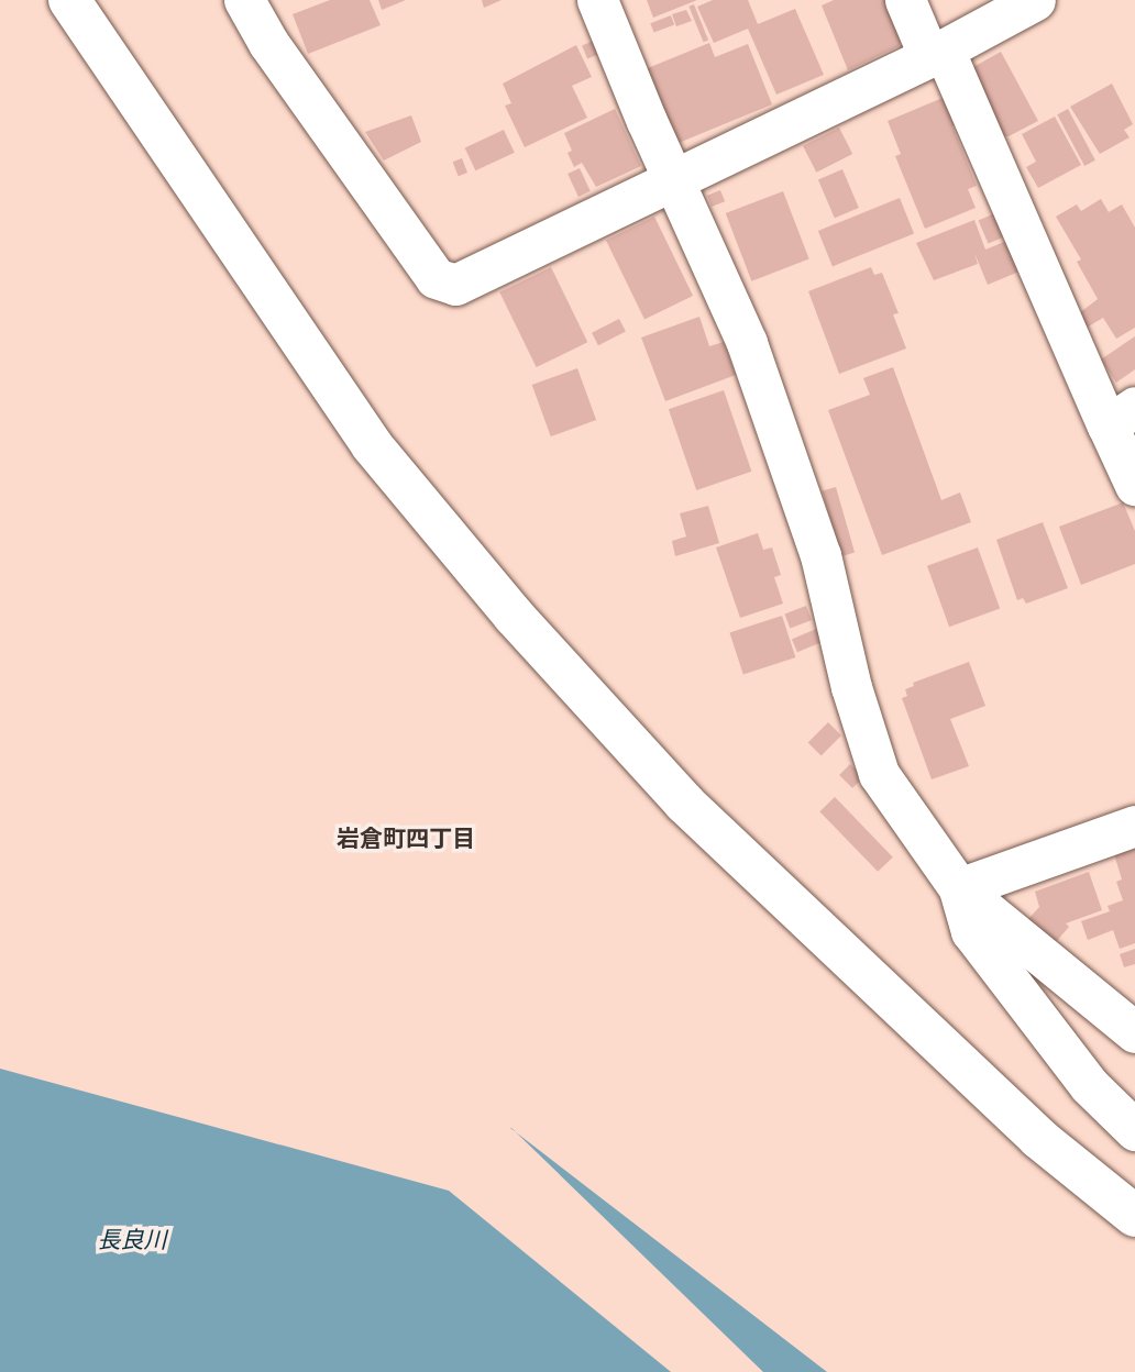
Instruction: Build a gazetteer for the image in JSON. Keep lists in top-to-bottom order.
{
  "districts": ["岩倉町四丁目"],
  "water": ["長良川"]
}
